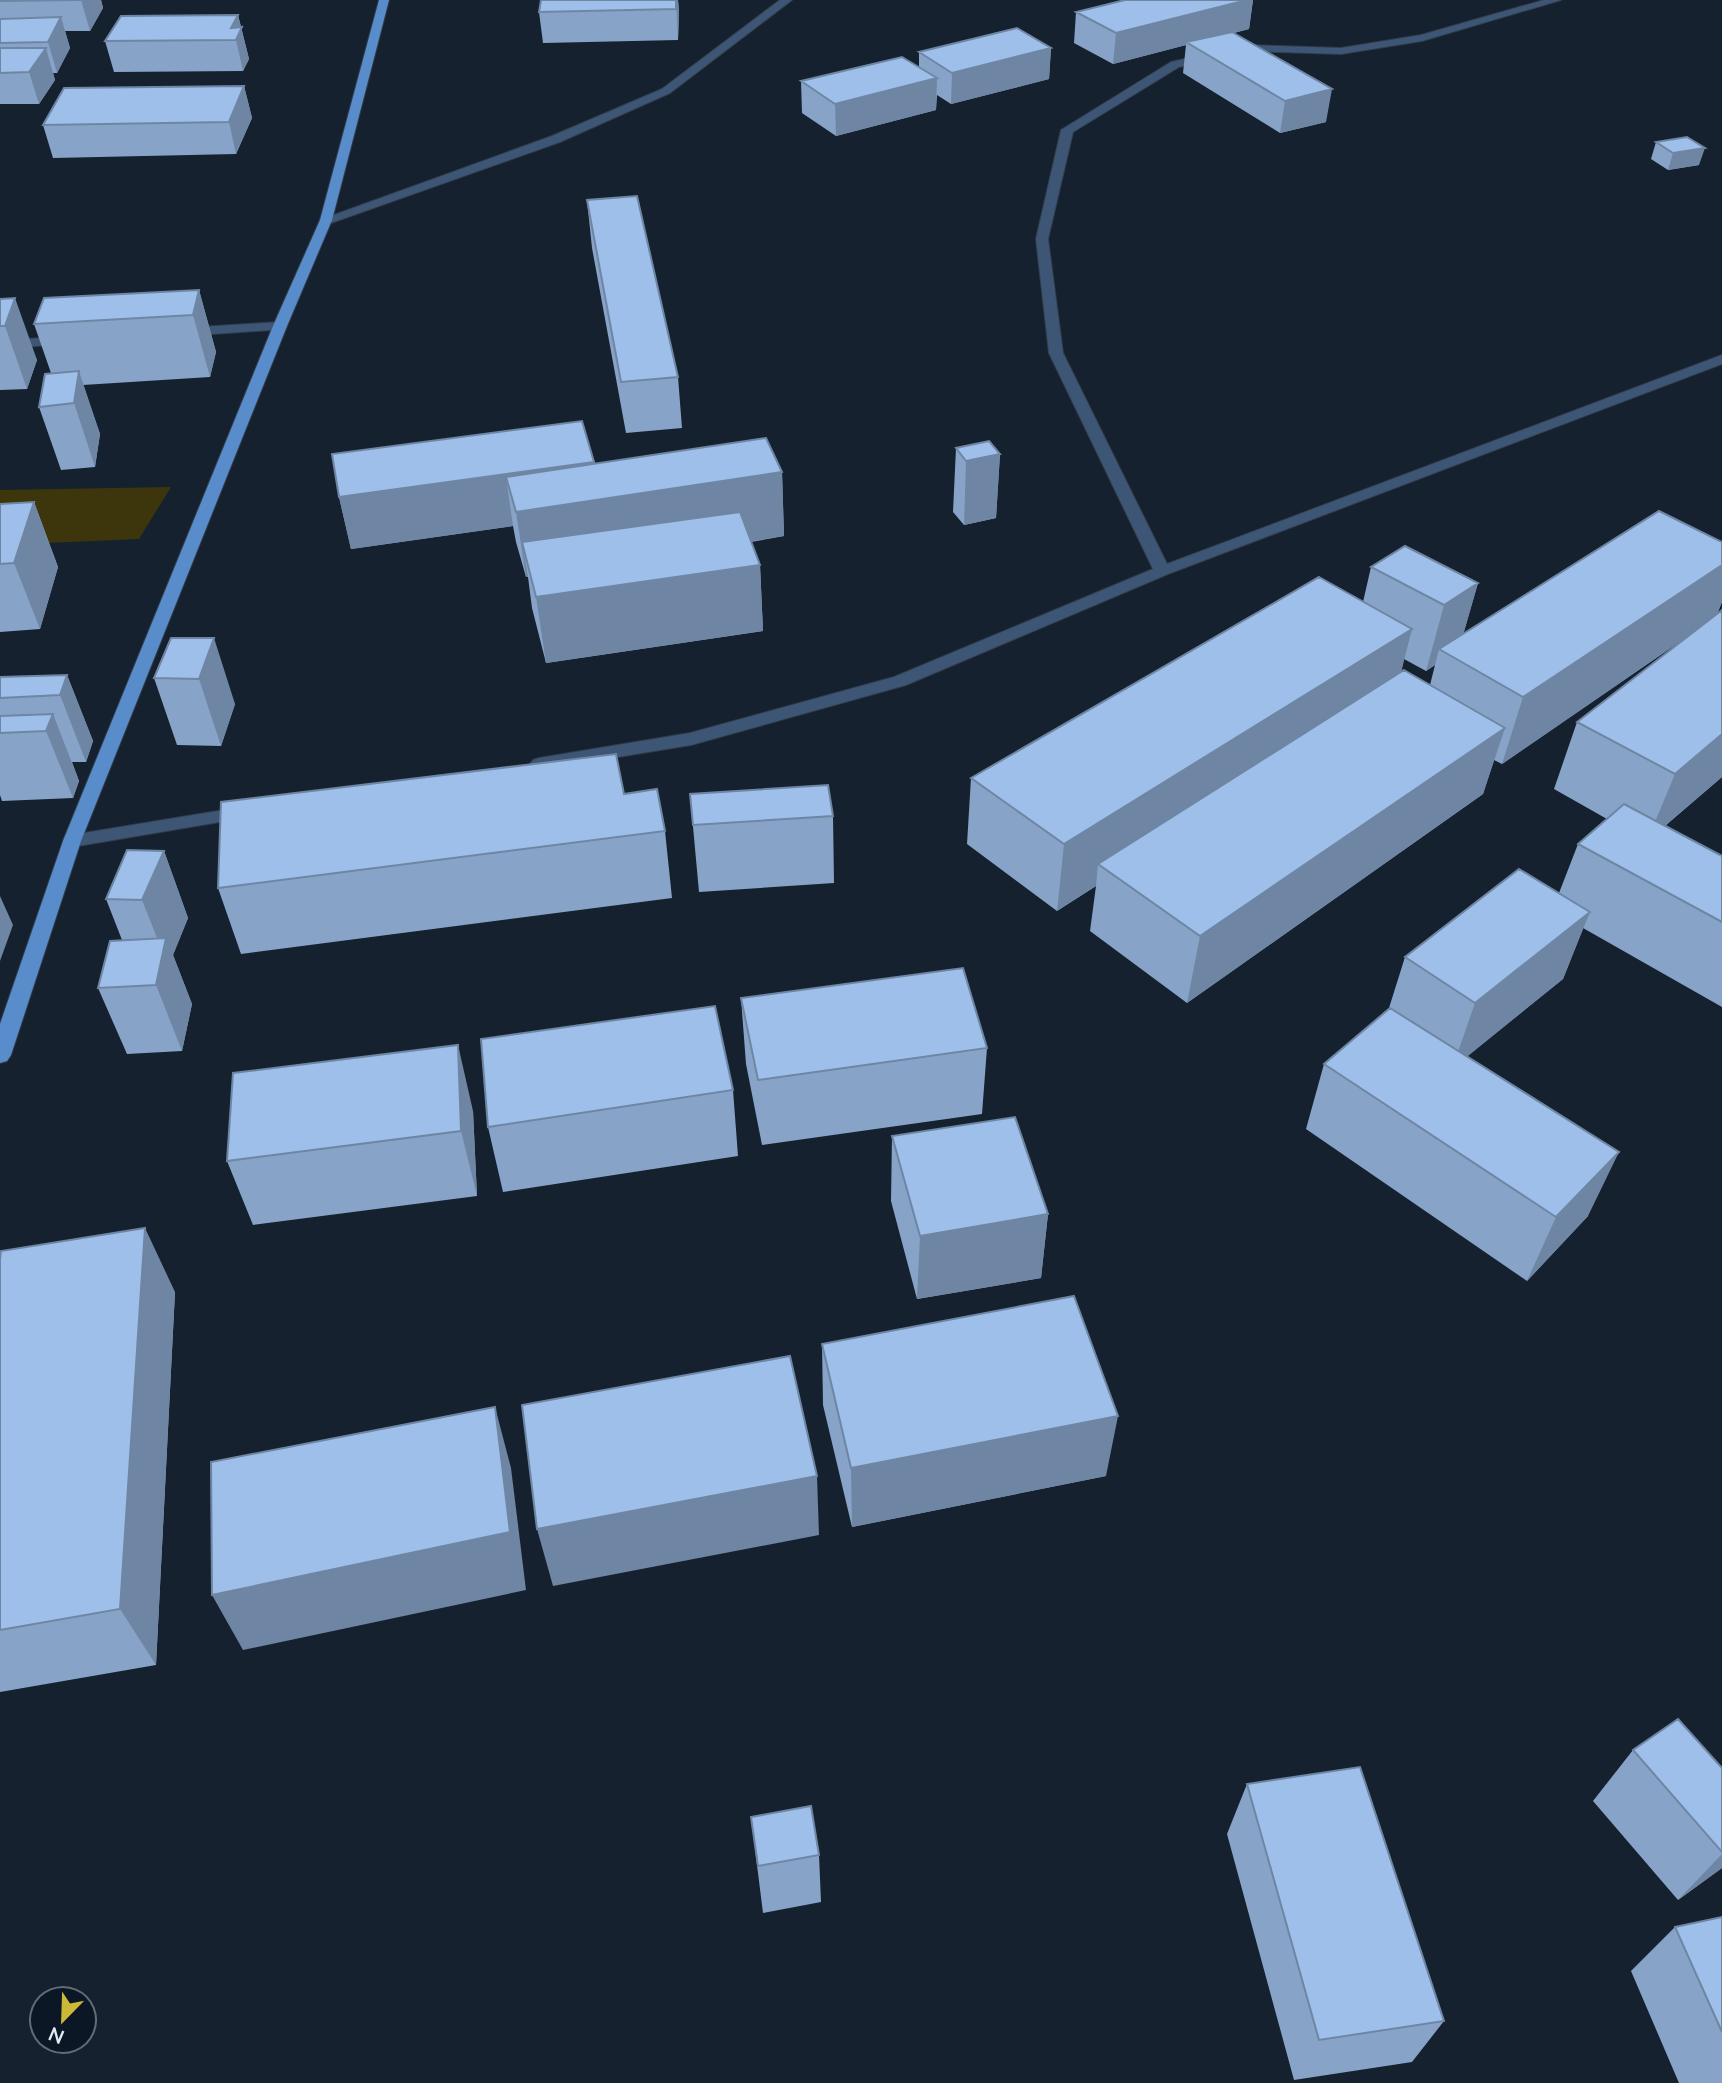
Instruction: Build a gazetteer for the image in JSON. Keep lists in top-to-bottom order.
{
  "north": "bottom left"
}
